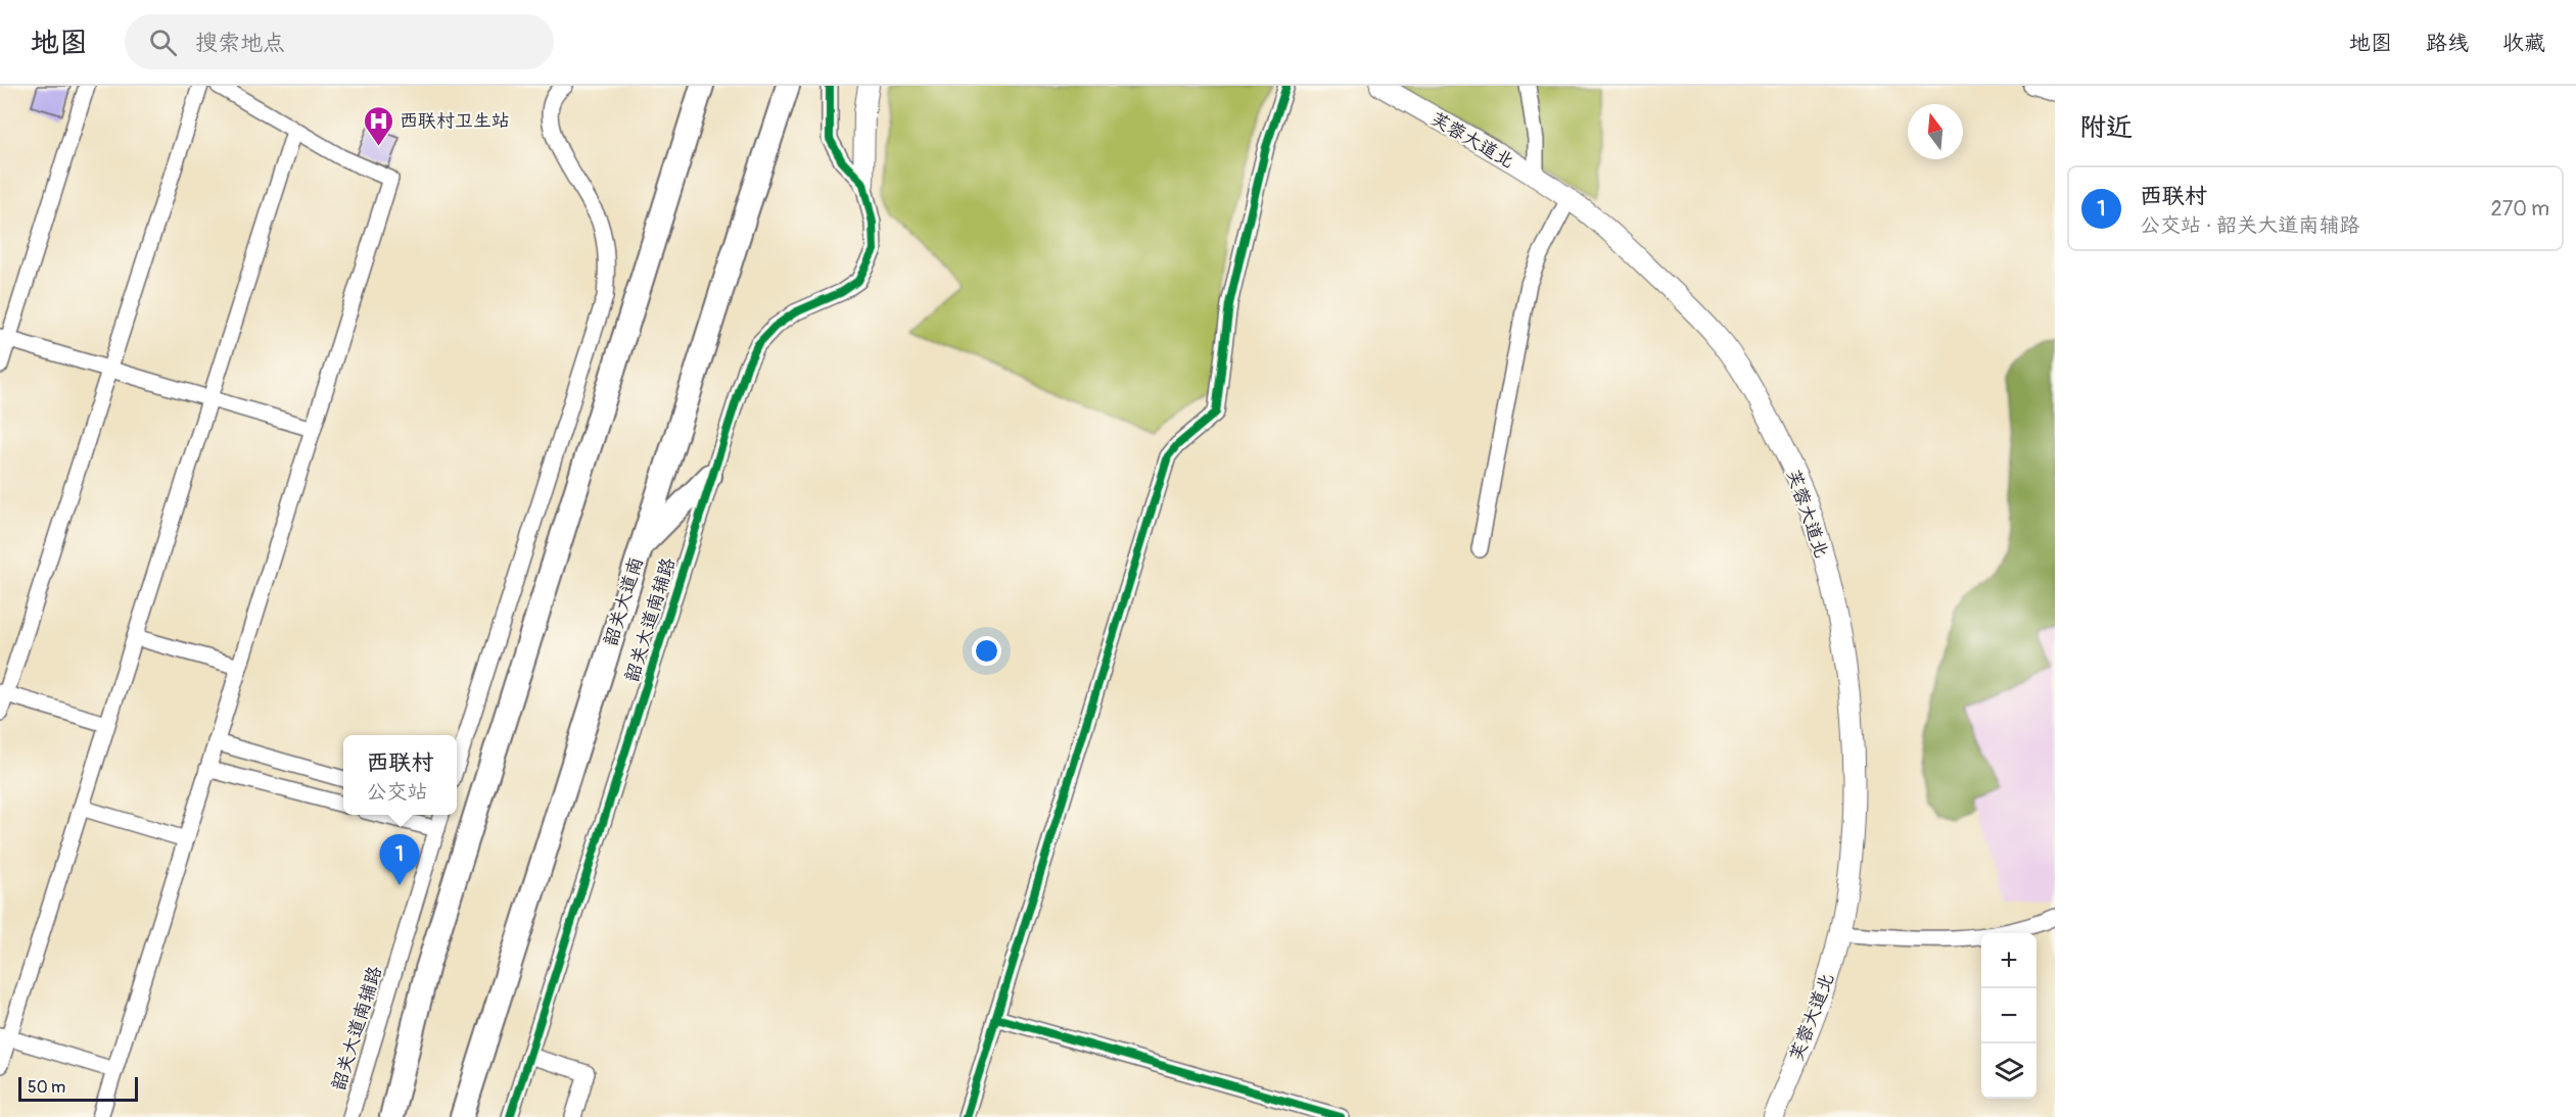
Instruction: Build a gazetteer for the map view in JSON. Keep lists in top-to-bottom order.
{
  "streets": {
    "highway": ["韶关大道南"],
    "main road": ["芙蓉大道北"],
    "street": ["韶关大道南辅路"]
  },
  "places": {
    "hospital": ["西联村卫生站"]
  },
  "scale_bar": "50 m",
  "north": "top",
  "page": {
    "header": "地图",
    "search": "搜索地点",
    "nav": ["地图", "路线", "收藏"],
    "heading": "附近",
    "list": [
      {
        "mark": "1",
        "name": "西联村",
        "note": "公交站 · 韶关大道南辅路",
        "value": "270 m"
      }
    ],
    "popup": ["西联村", "公交站"],
    "pins": "1",
    "map_buttons": ["+", "−"],
    "scale": "50 m"
  }
}
